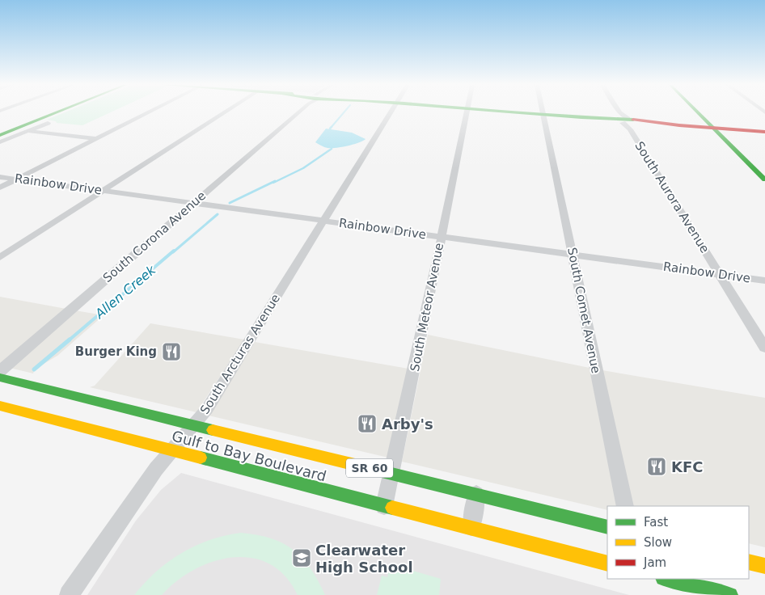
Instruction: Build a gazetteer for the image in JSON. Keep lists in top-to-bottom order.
{
  "streets": {
    "main road": ["Gulf to Bay Boulevard", "SR 60"],
    "street": [
      "Rainbow Drive",
      "South Aurora Avenue",
      "South Corona Avenue",
      "South Meteor Avenue",
      "South Comet Avenue",
      "South Arcturas Avenue"
    ]
  },
  "crossings": [
    ["Rainbow Drive", "South Aurora Avenue"],
    ["Rainbow Drive", "South Corona Avenue"],
    ["Rainbow Drive", "South Meteor Avenue"],
    ["Rainbow Drive", "South Comet Avenue"],
    ["Rainbow Drive", "South Arcturas Avenue"],
    ["South Meteor Avenue", "Gulf to Bay Boulevard"],
    ["South Arcturas Avenue", "Gulf to Bay Boulevard"]
  ],
  "water": ["Allen Creek"],
  "places": {
    "restaurant": ["Burger King", "Arby's", "KFC"],
    "school or university": ["Clearwater High School"]
  },
  "legend": ["Fast", "Slow", "Jam"]
}
